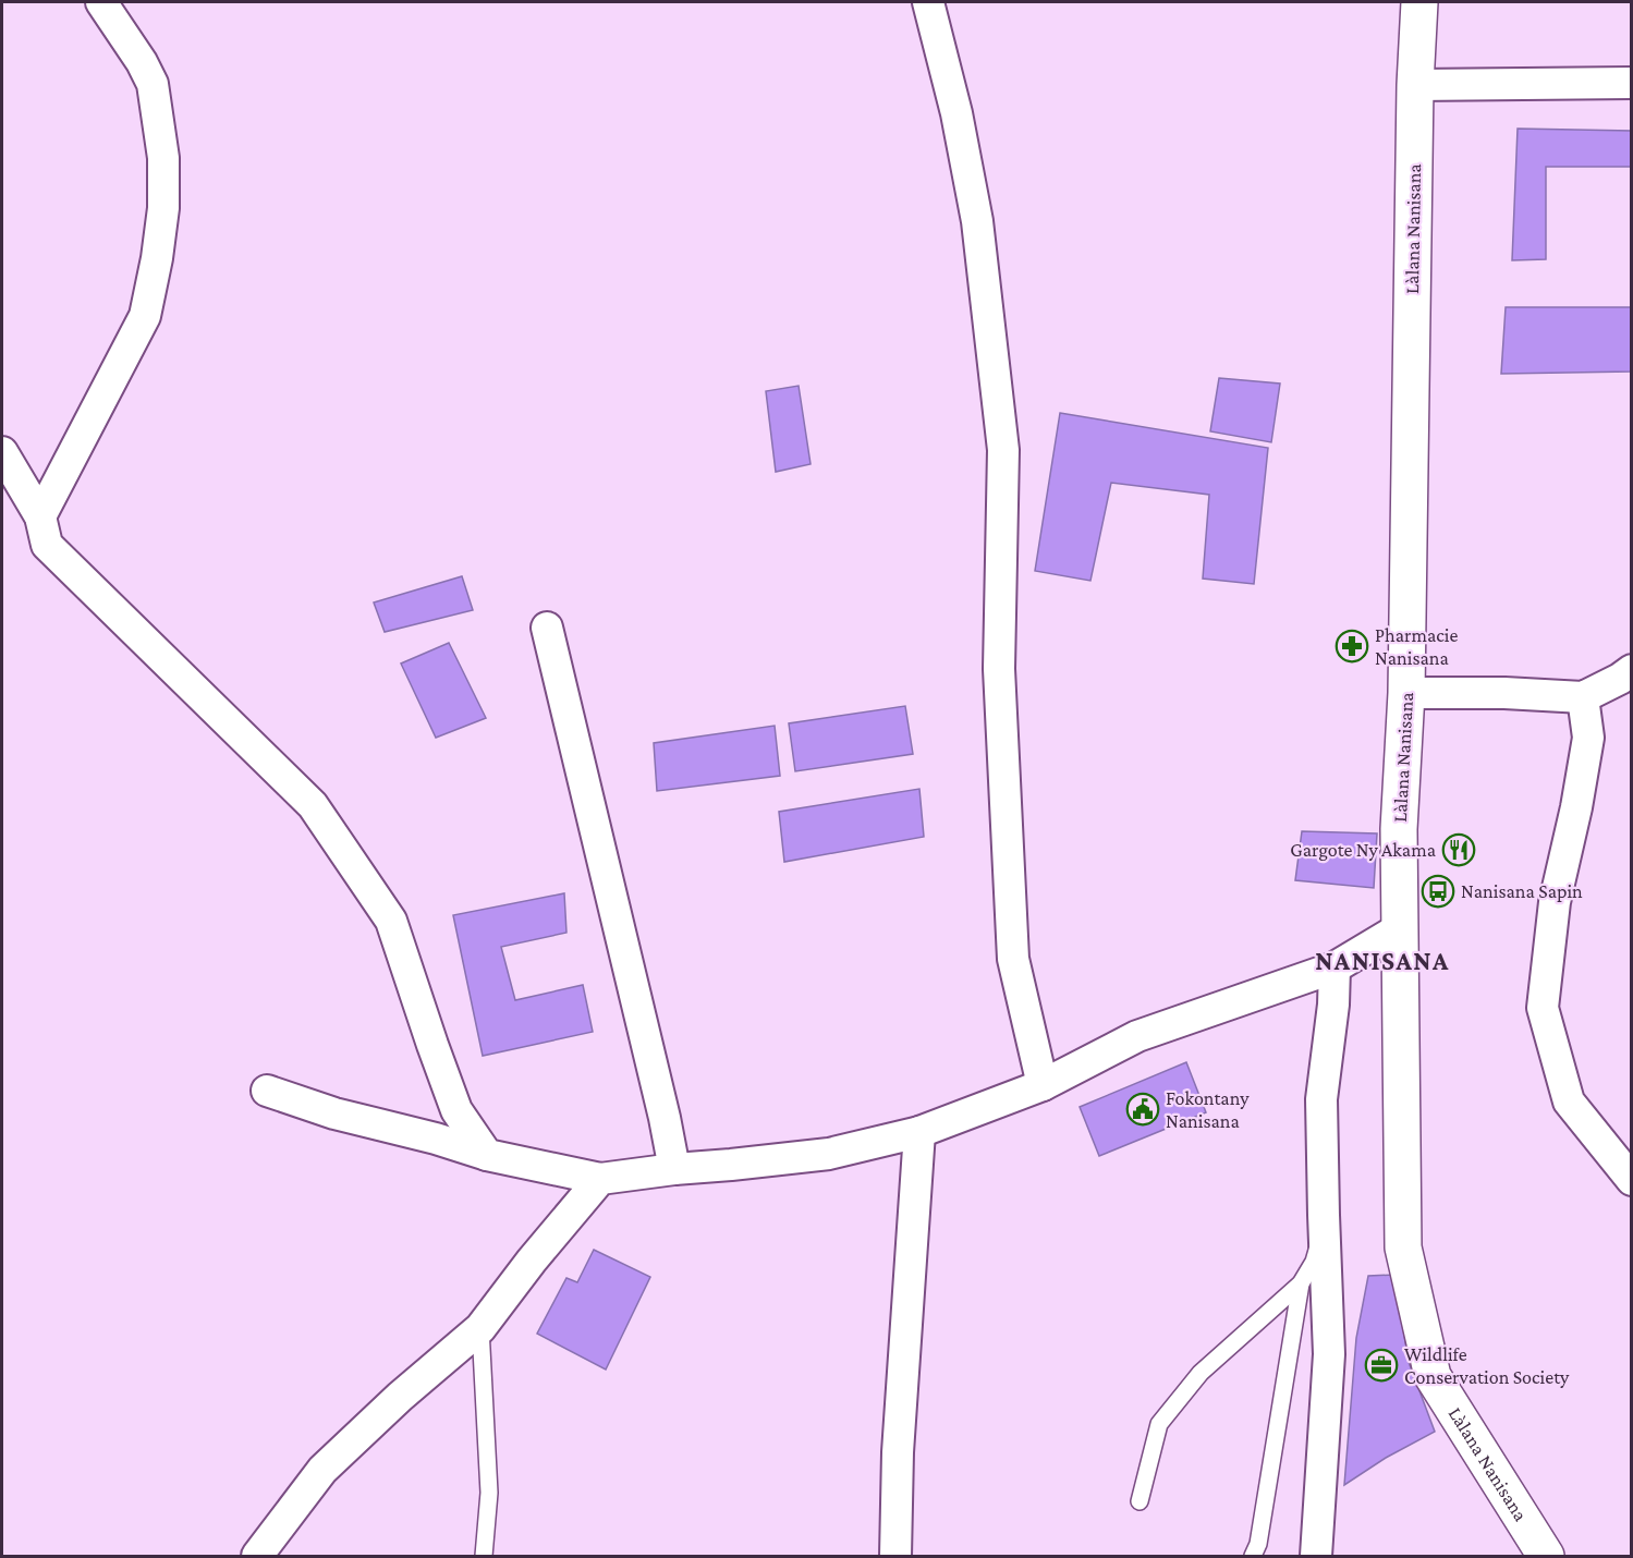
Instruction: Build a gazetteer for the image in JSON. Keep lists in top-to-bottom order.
{
  "streets": {
    "street": ["Làlana Nanisana"]
  },
  "districts": ["NANISANA"],
  "places": {
    "pharmacy": ["Pharmacie Nanisana"],
    "restaurant": ["Gargote Ny Akama"],
    "bus stop": ["Nanisana Sapin"],
    "public building": ["Fokontany Nanisana"],
    "office": ["Wildlife Conservation Society"]
  }
}
